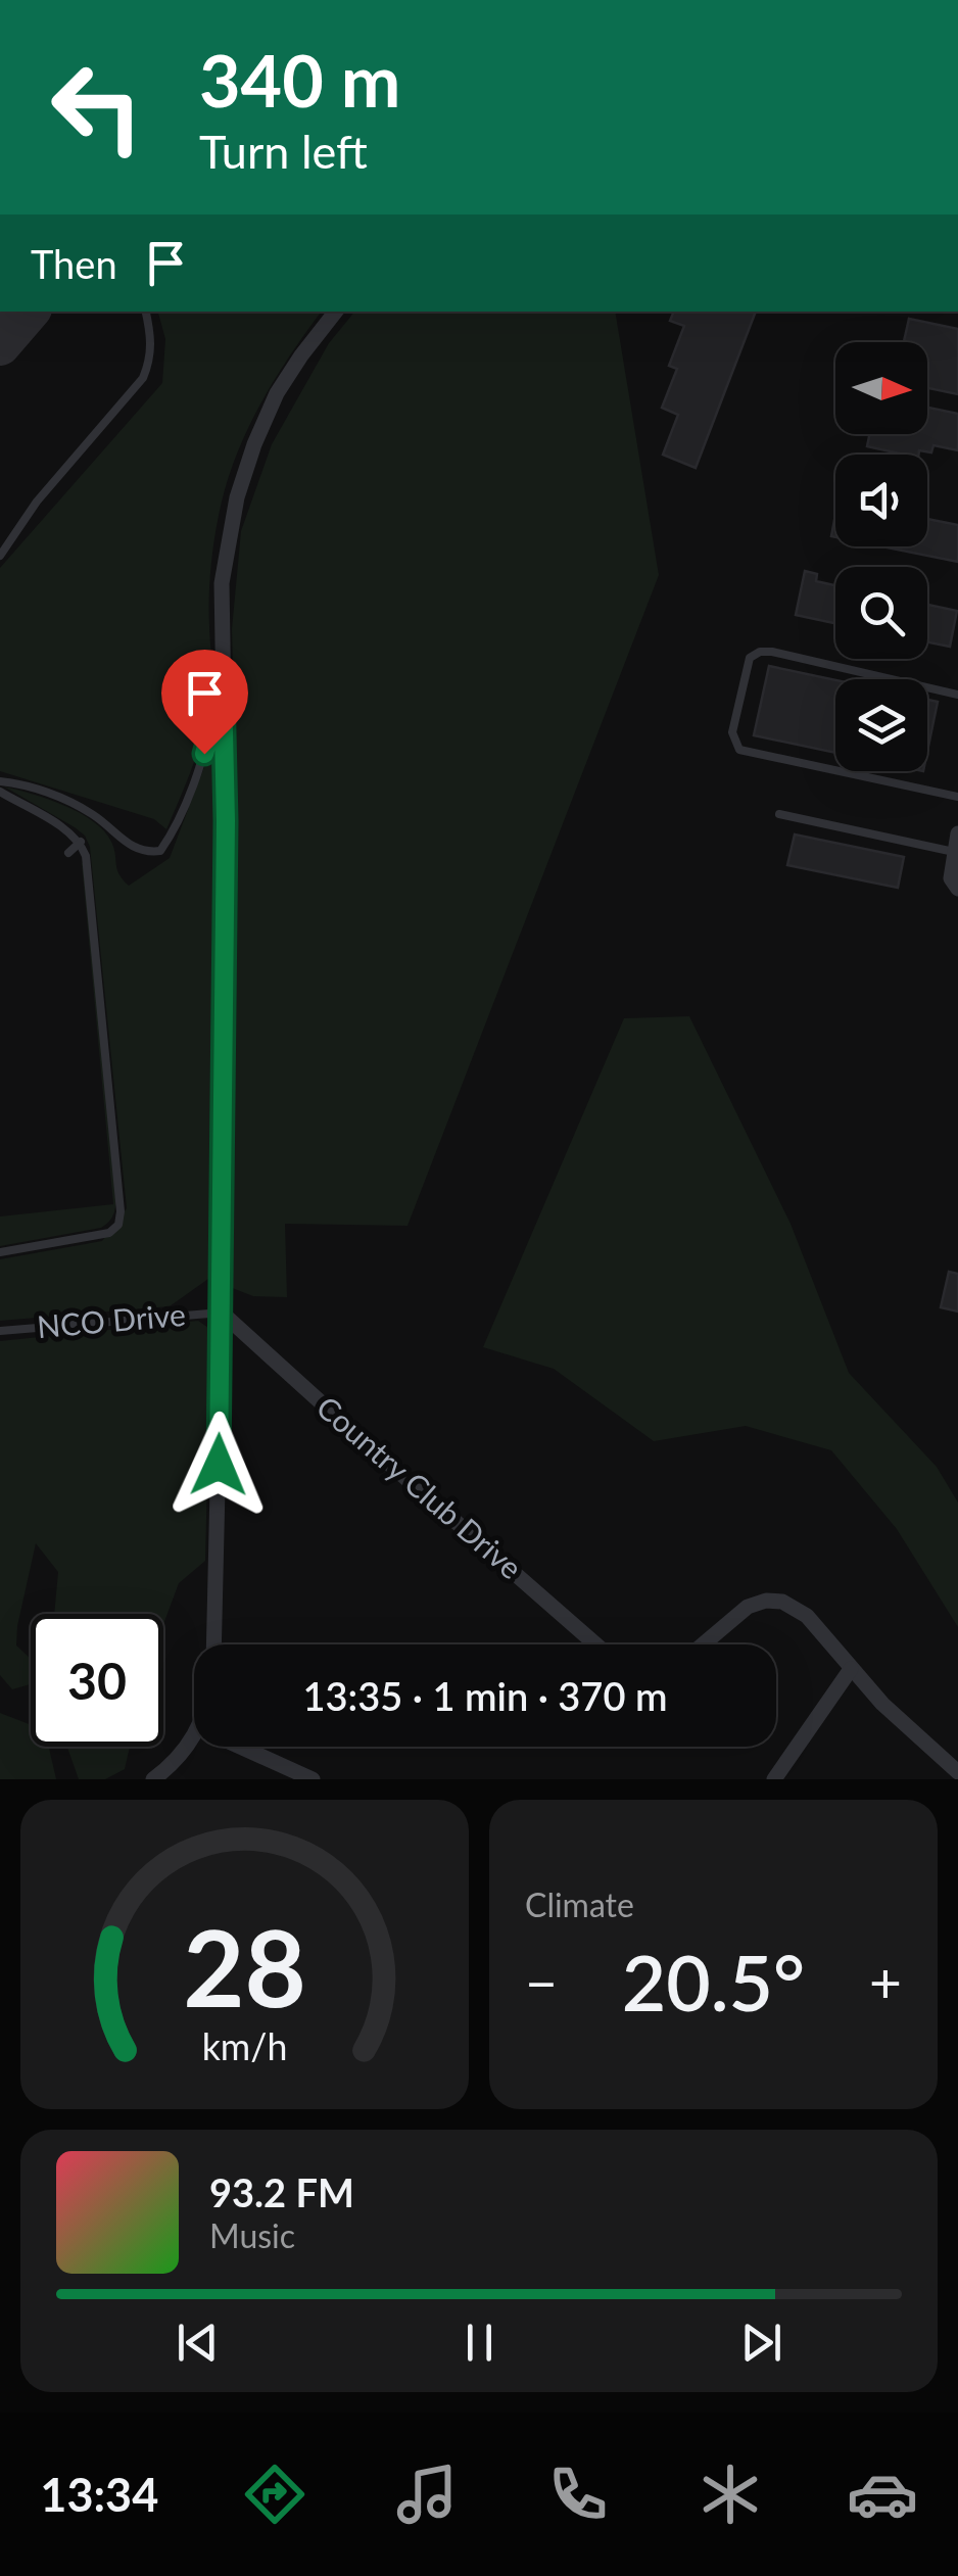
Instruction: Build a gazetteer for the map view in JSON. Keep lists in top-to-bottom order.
{
  "streets": {
    "street": ["Country Club Drive"],
    "lane": ["NCO Drive"]
  },
  "crossings": [
    ["NCO Drive", "Country Club Drive"]
  ],
  "north": "right",
  "page": {
    "turn": ["340 m", "Turn left"],
    "then": "Then",
    "limit": "30",
    "trip": "13:35 · 1 min · 370 m",
    "tile": "Climate",
    "heat": ["−", "20.5°", "+"],
    "song": ["93.2 FM", "Music"],
    "tabs": "13:34",
    "gauge": ["28", "km/h"]
  }
}
